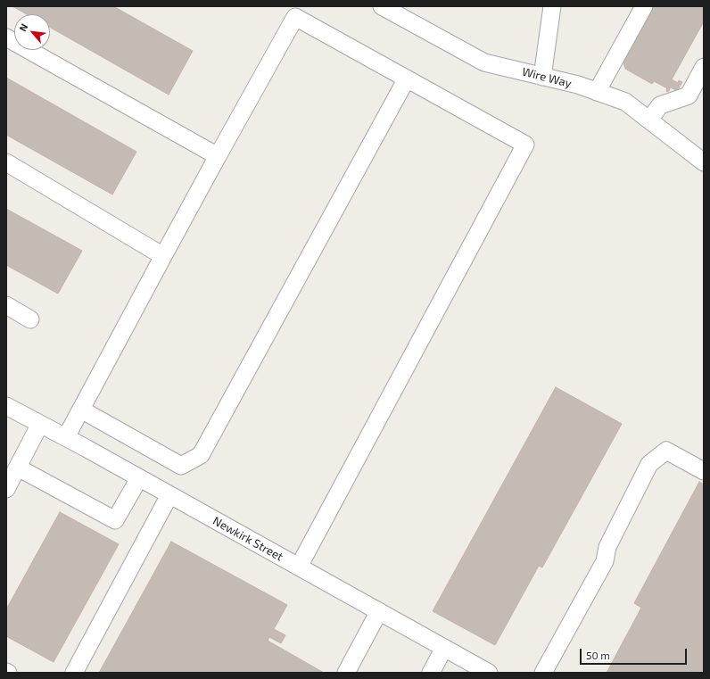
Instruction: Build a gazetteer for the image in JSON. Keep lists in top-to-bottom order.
{
  "streets": {
    "street": ["Wire Way", "Newkirk Street"]
  },
  "scale_bar": "50 m",
  "north": "top left"
}
